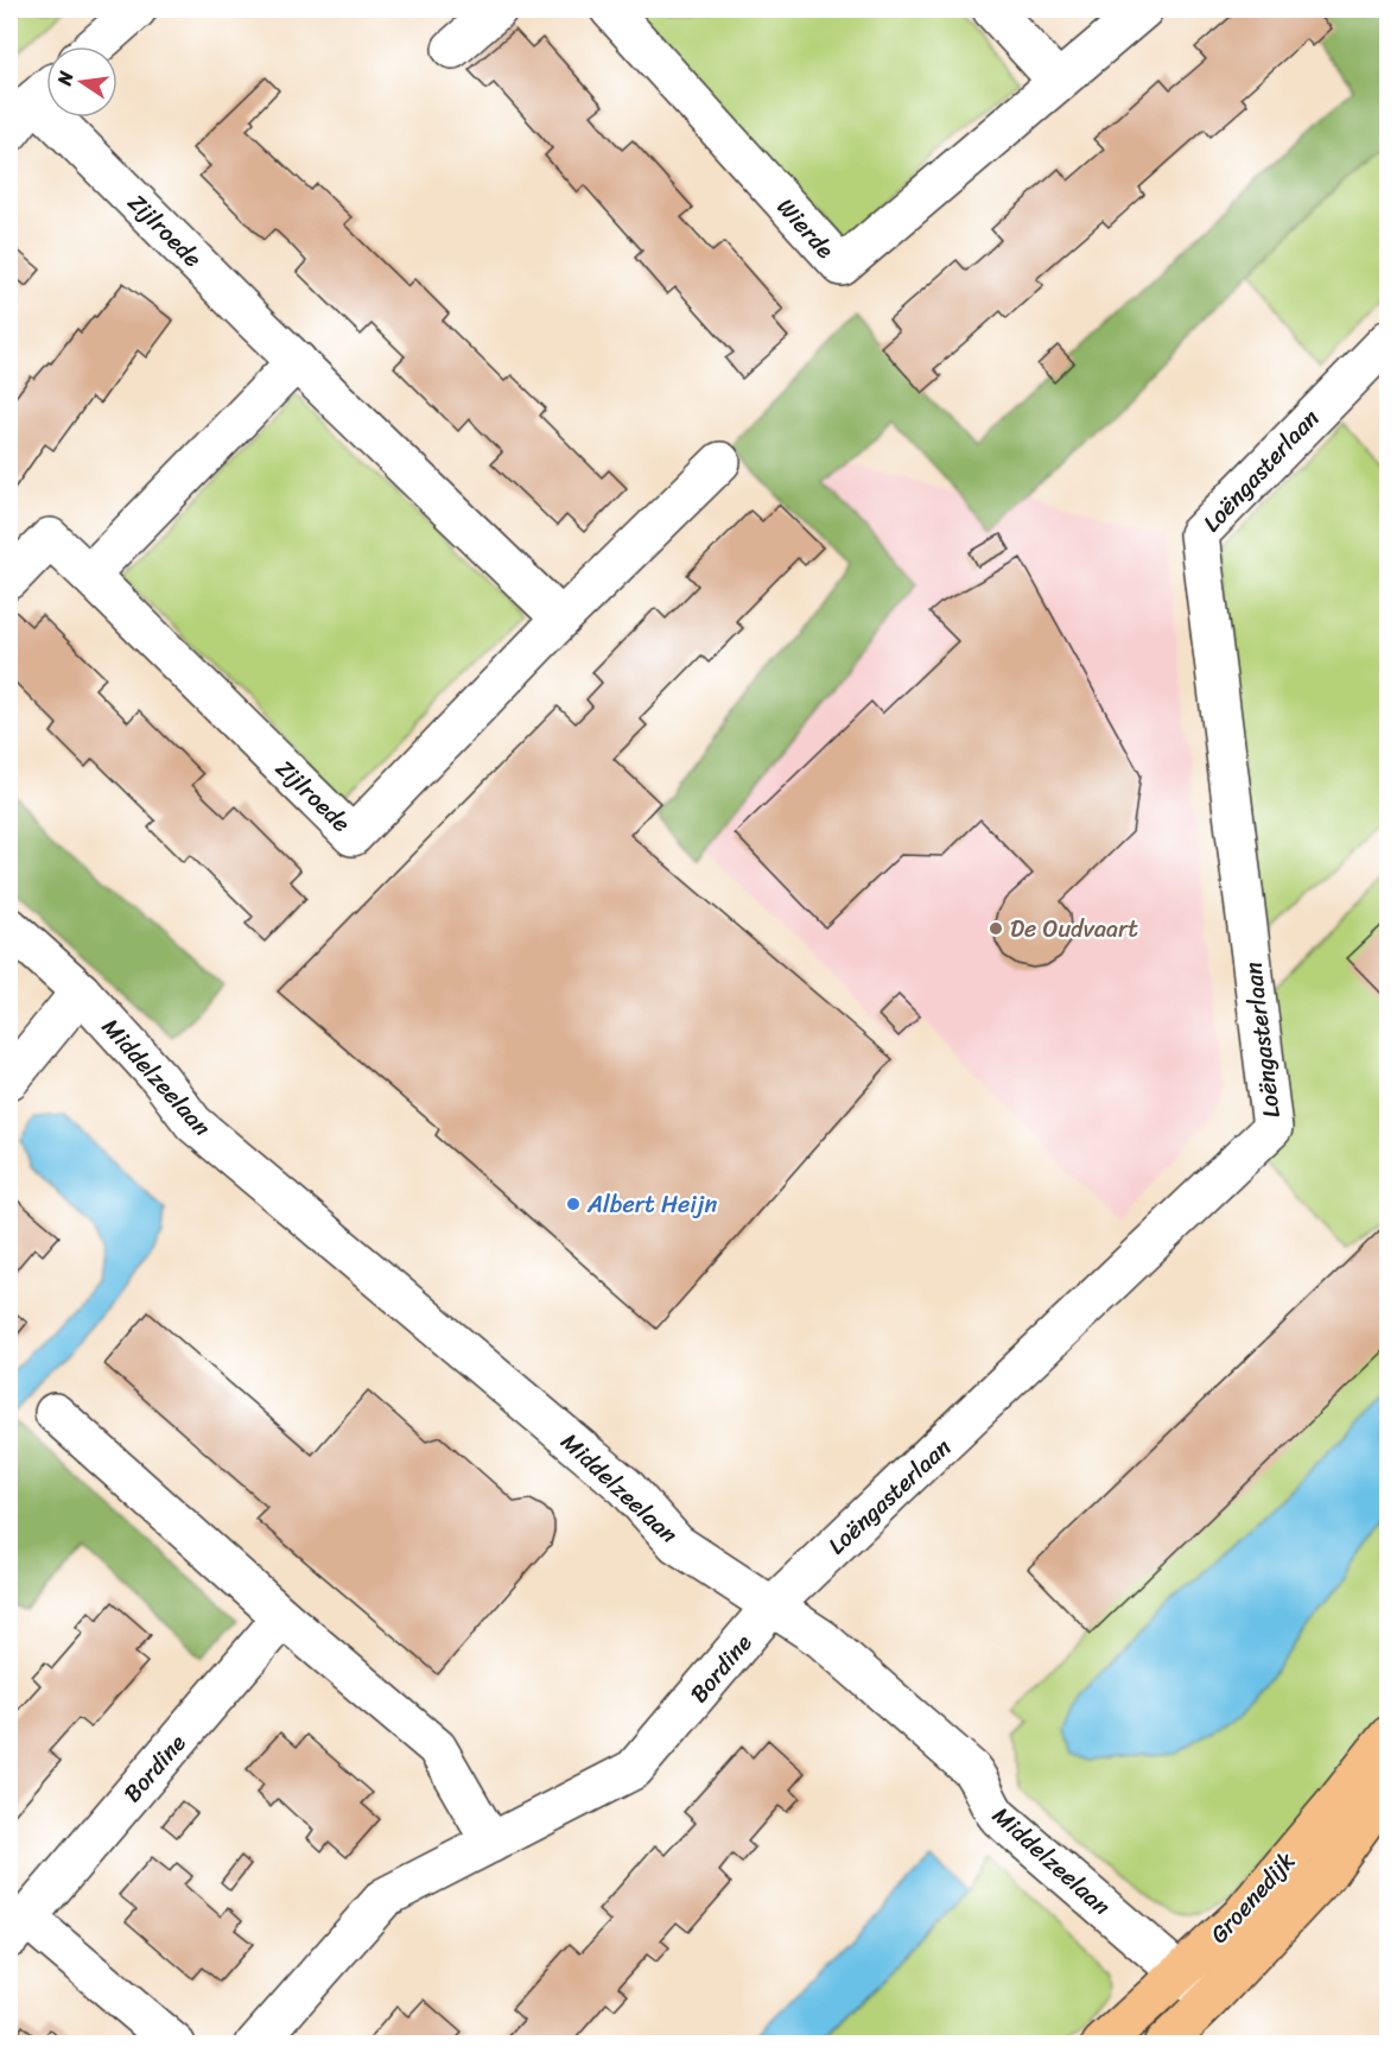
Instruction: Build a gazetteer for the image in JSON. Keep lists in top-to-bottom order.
{
  "streets": {
    "main road": ["Groenedijk"],
    "street": [
      "Wierde",
      "Zijlroede",
      "Loëngasterlaan",
      "Middelzeelaan",
      "Bordine"
    ]
  },
  "crossings": [
    ["Loëngasterlaan", "Middelzeelaan"],
    ["Loëngasterlaan", "Bordine"],
    ["Middelzeelaan", "Bordine"],
    ["Middelzeelaan", "Groenedijk"]
  ],
  "places": ["De Oudvaart", "Albert Heijn"],
  "north": "left"
}
